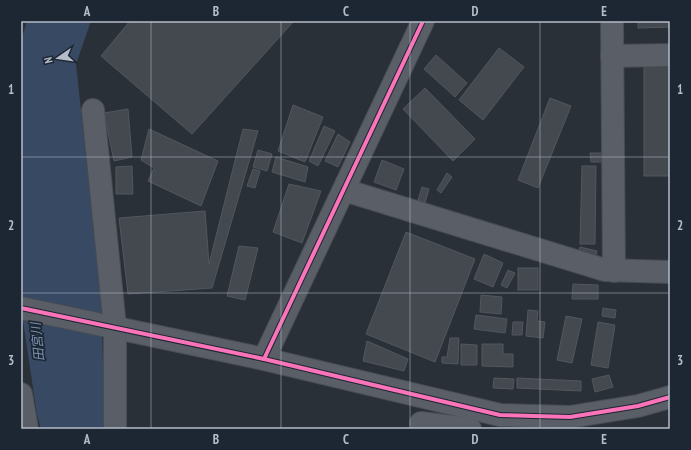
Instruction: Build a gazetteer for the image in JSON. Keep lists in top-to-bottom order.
{
  "water": ["田宮川"],
  "north": "left",
  "grid": {
    "columns": [
      "A",
      "B",
      "C",
      "D",
      "E"
    ],
    "rows": ["1", "2", "3"]
  }
}
